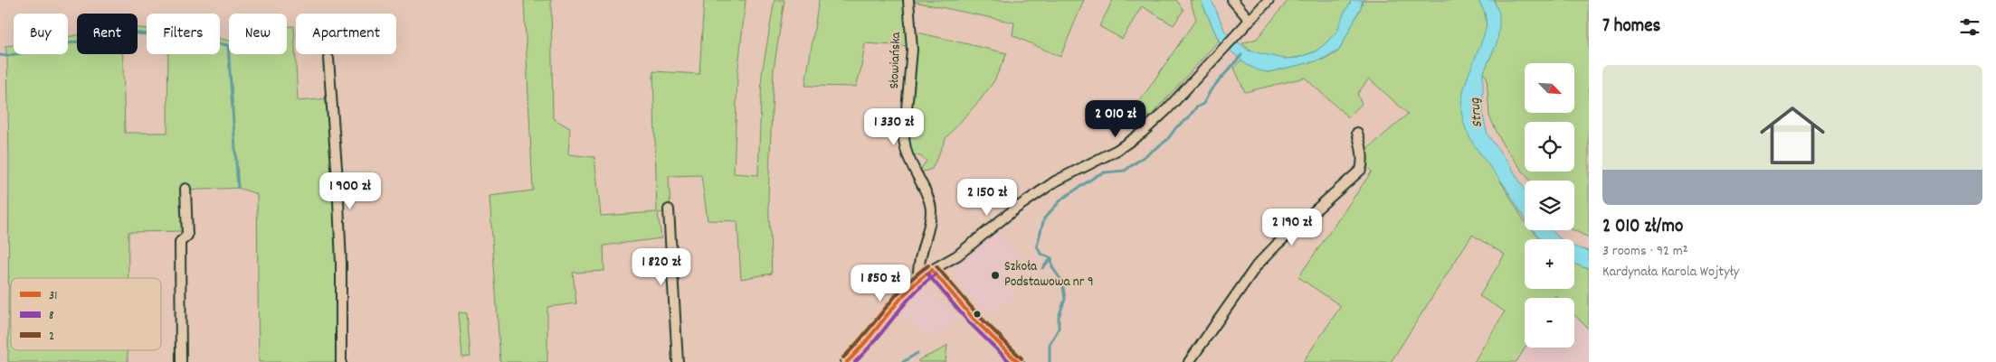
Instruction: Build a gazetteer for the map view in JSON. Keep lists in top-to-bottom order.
{
  "streets": {
    "street": ["Słowiańska"]
  },
  "water": ["Strug"],
  "places": ["Szkoła Podstawowa nr 9"],
  "lines": ["transit line 2", "transit line 31", "transit line 8"],
  "legend": ["31", "8", "2"],
  "north": "bottom right",
  "page": {
    "heading": "7 homes",
    "chip": [
      "Buy",
      "Rent",
      "Filters",
      "New",
      "Apartment"
    ],
    "list": [
      {
        "name": "2 010 zł/mo",
        "note": "3 rooms · 92 m² · Kardynała Karola Wojtyły"
      }
    ],
    "map_buttons": ["+", "−"],
    "price": [
      "2 010 zł",
      "1 330 zł",
      "1 900 zł",
      "2 150 zł",
      "2 190 zł",
      "1 820 zł",
      "1 850 zł"
    ]
  }
}
